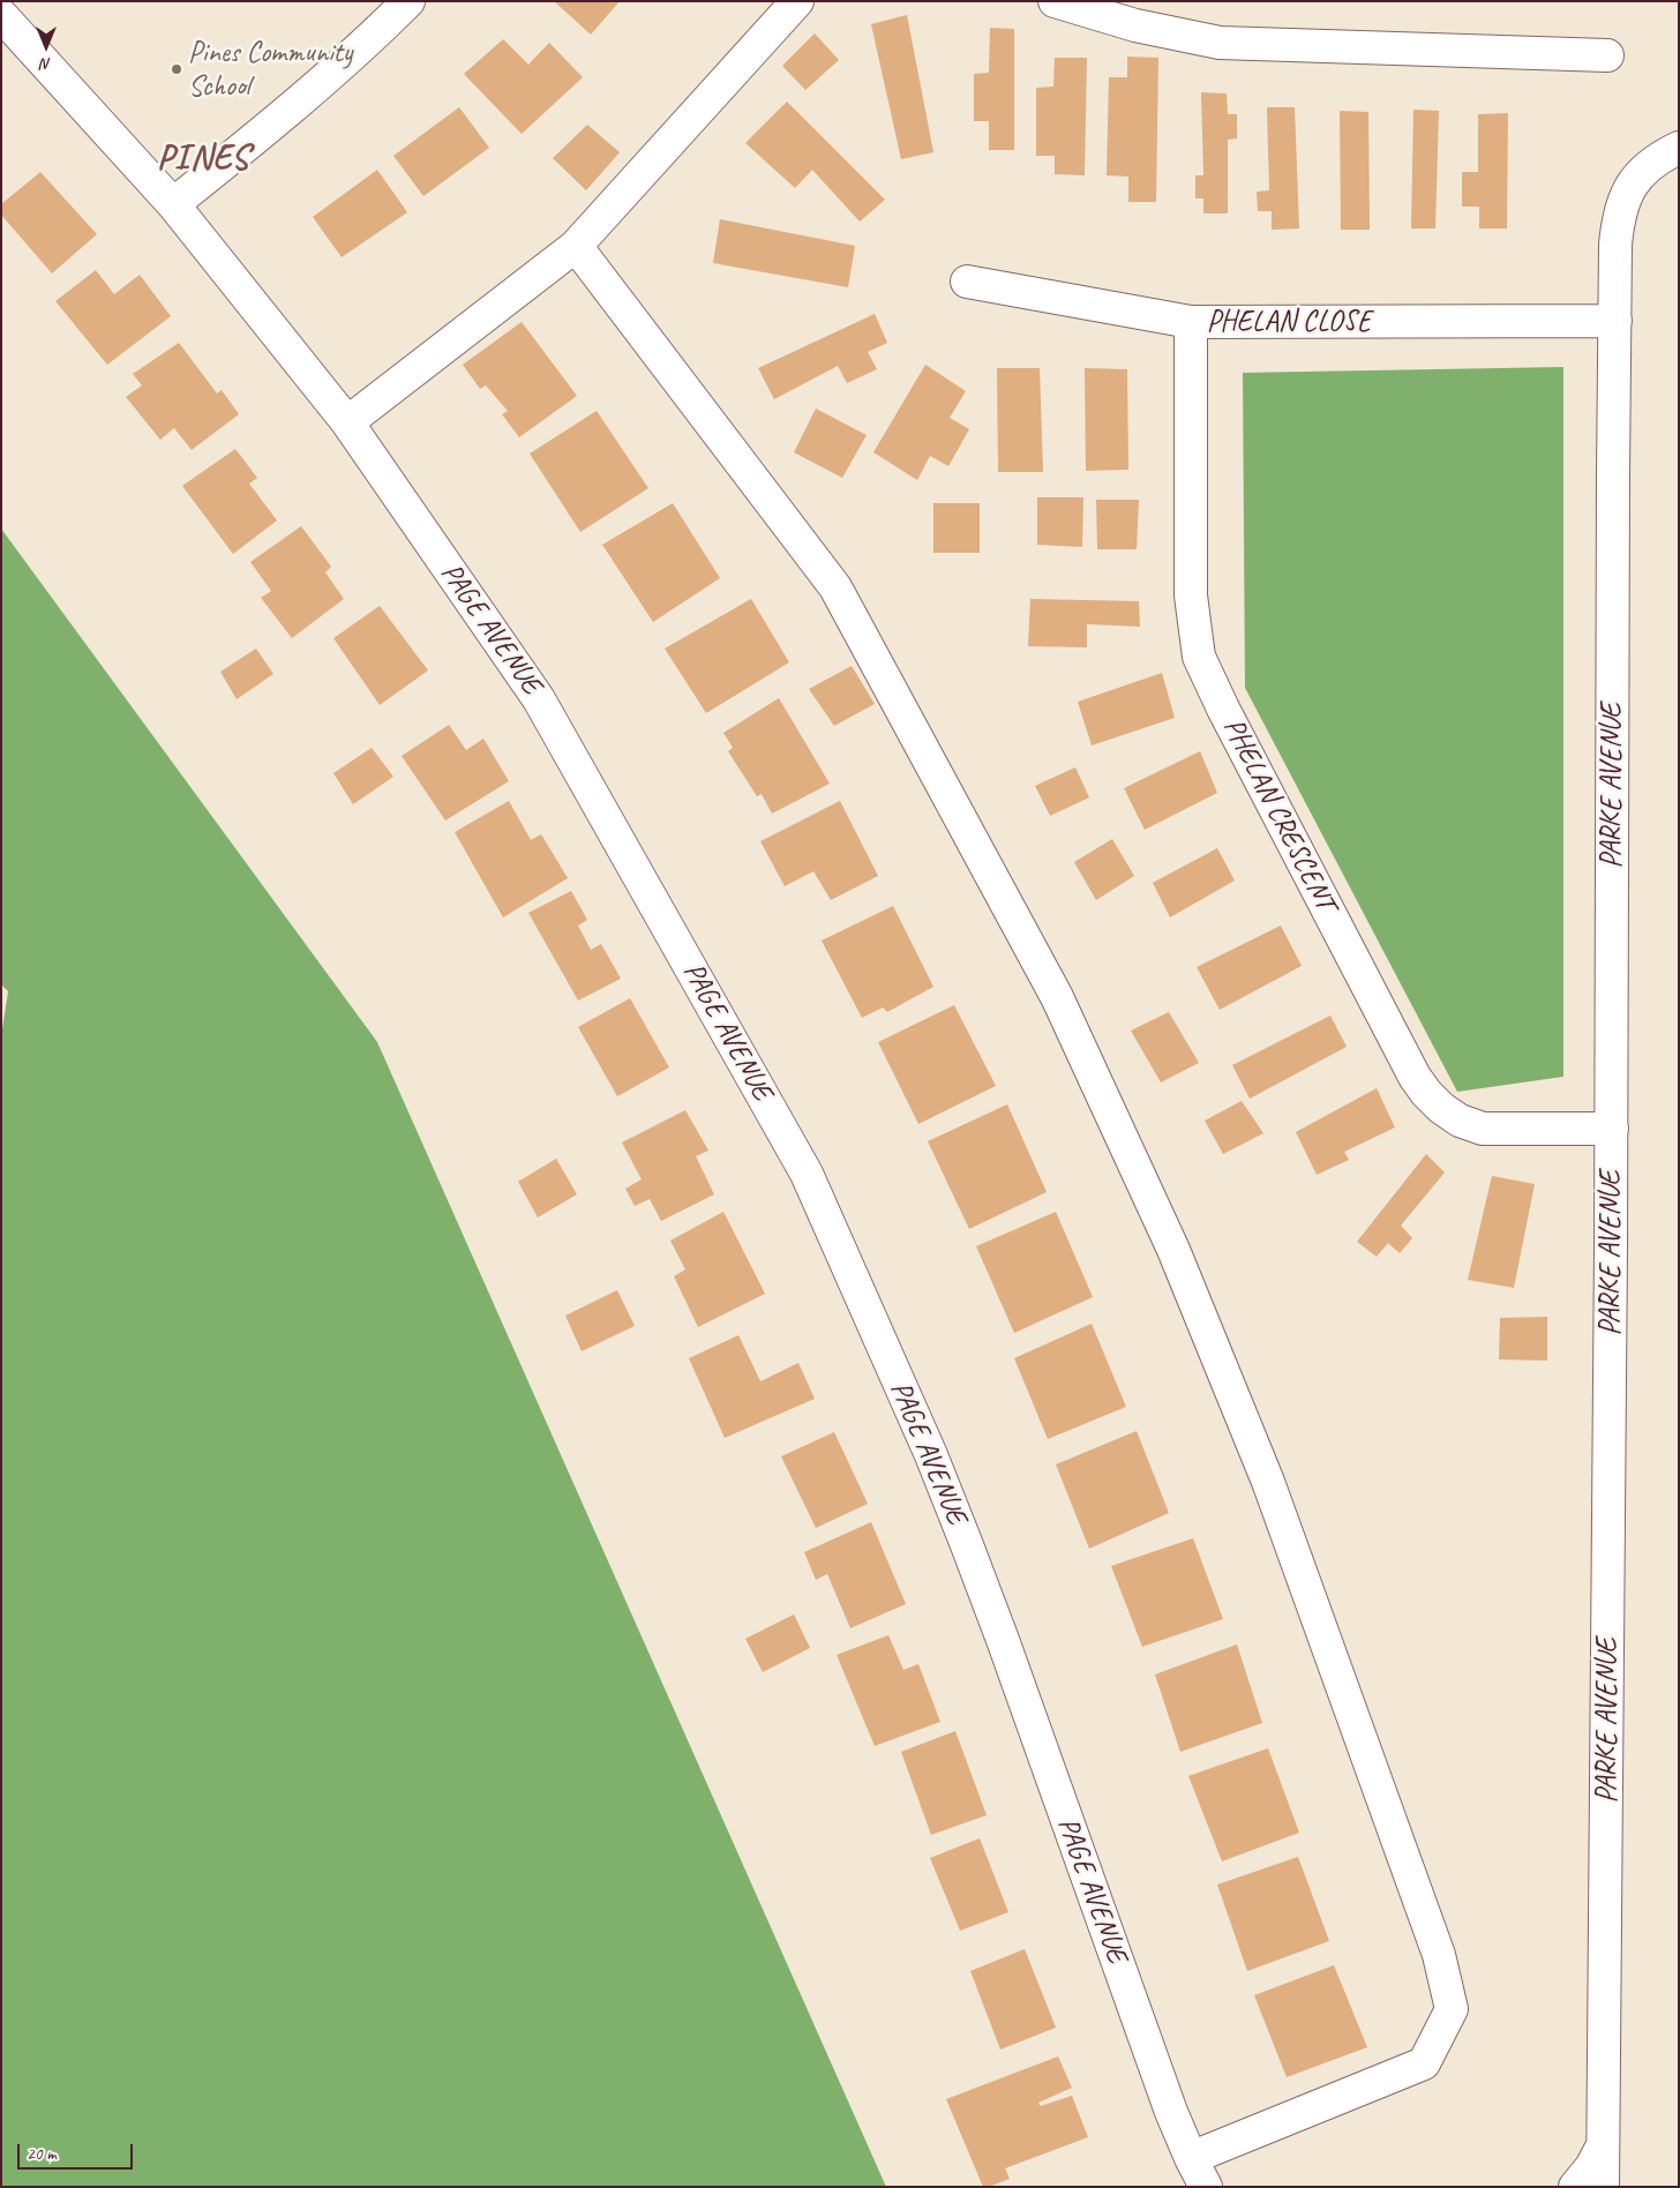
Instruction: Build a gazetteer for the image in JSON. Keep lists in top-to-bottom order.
{
  "streets": {
    "street": [
      "PHELAN CLOSE",
      "PAGE AVENUE",
      "PARKE AVENUE",
      "PHELAN CRESCENT"
    ]
  },
  "crossings": [
    ["PHELAN CLOSE", "PARKE AVENUE"],
    ["PHELAN CLOSE", "PHELAN CRESCENT"],
    ["PARKE AVENUE", "PHELAN CRESCENT"]
  ],
  "districts": ["PINES"],
  "places": ["Pines Community School"],
  "scale_bar": "20 m",
  "north": "bottom"
}
